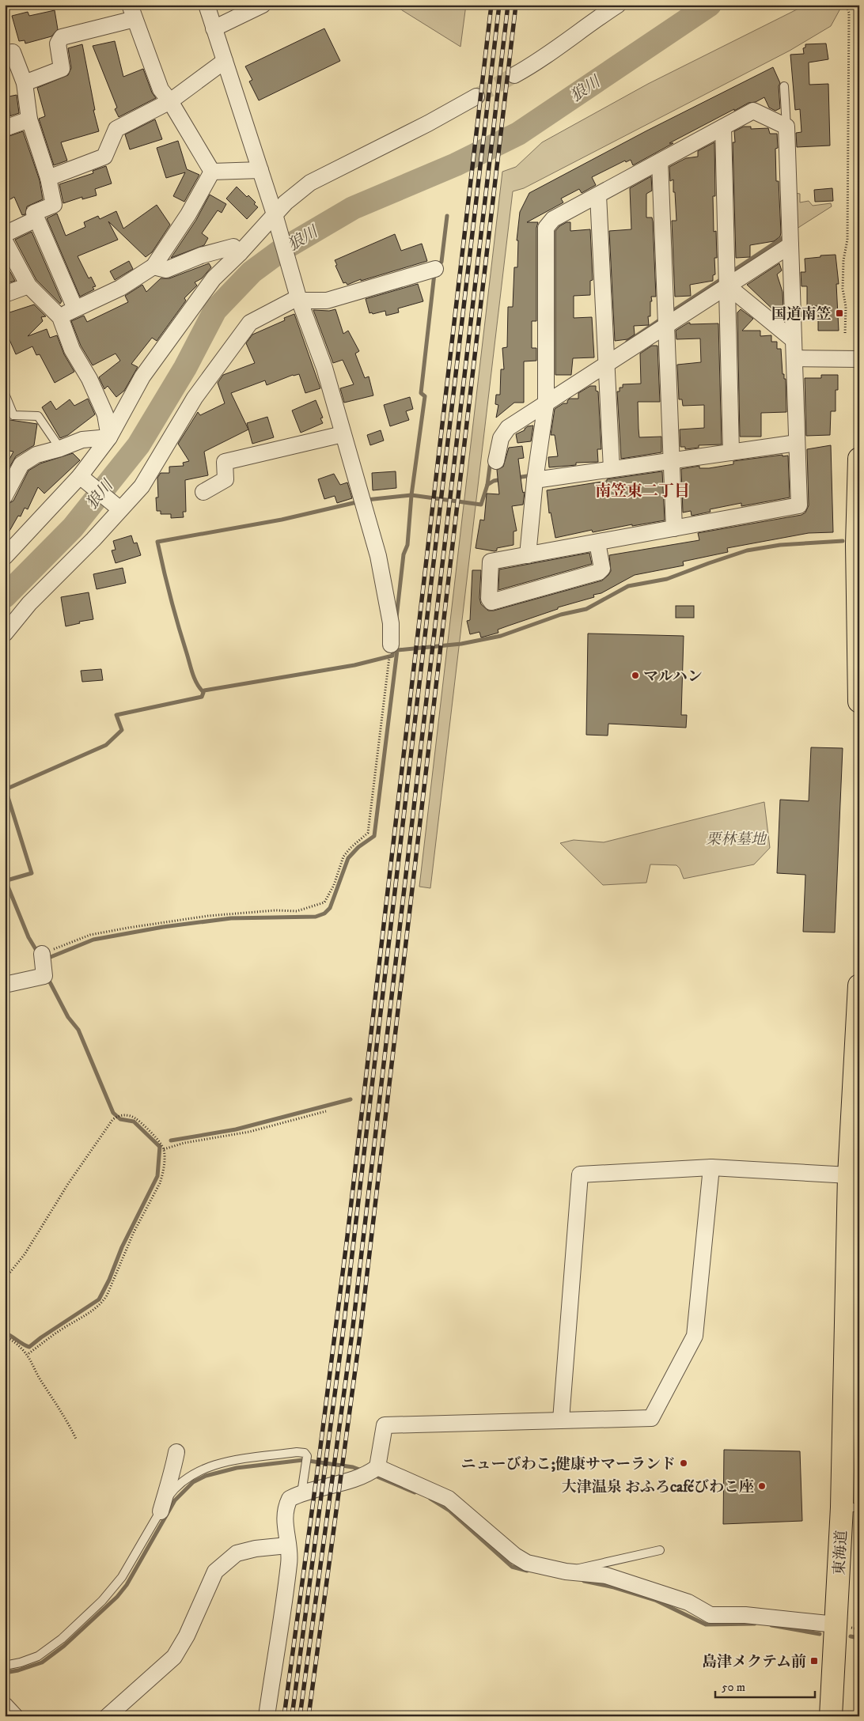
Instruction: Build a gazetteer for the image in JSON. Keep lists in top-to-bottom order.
{
  "streets": {
    "highway": ["東海道"]
  },
  "districts": ["南笠東二丁目"],
  "water": ["狼川"],
  "parks": ["栗林墓地"],
  "places": {
    "transit": ["国道南笠", "島津メクテム前"],
    "other": ["マルハン", "ニューびわこ;健康サマーランド", "大津温泉 おふろcaféびわこ座"]
  },
  "scale_bar": "50 m"
}
